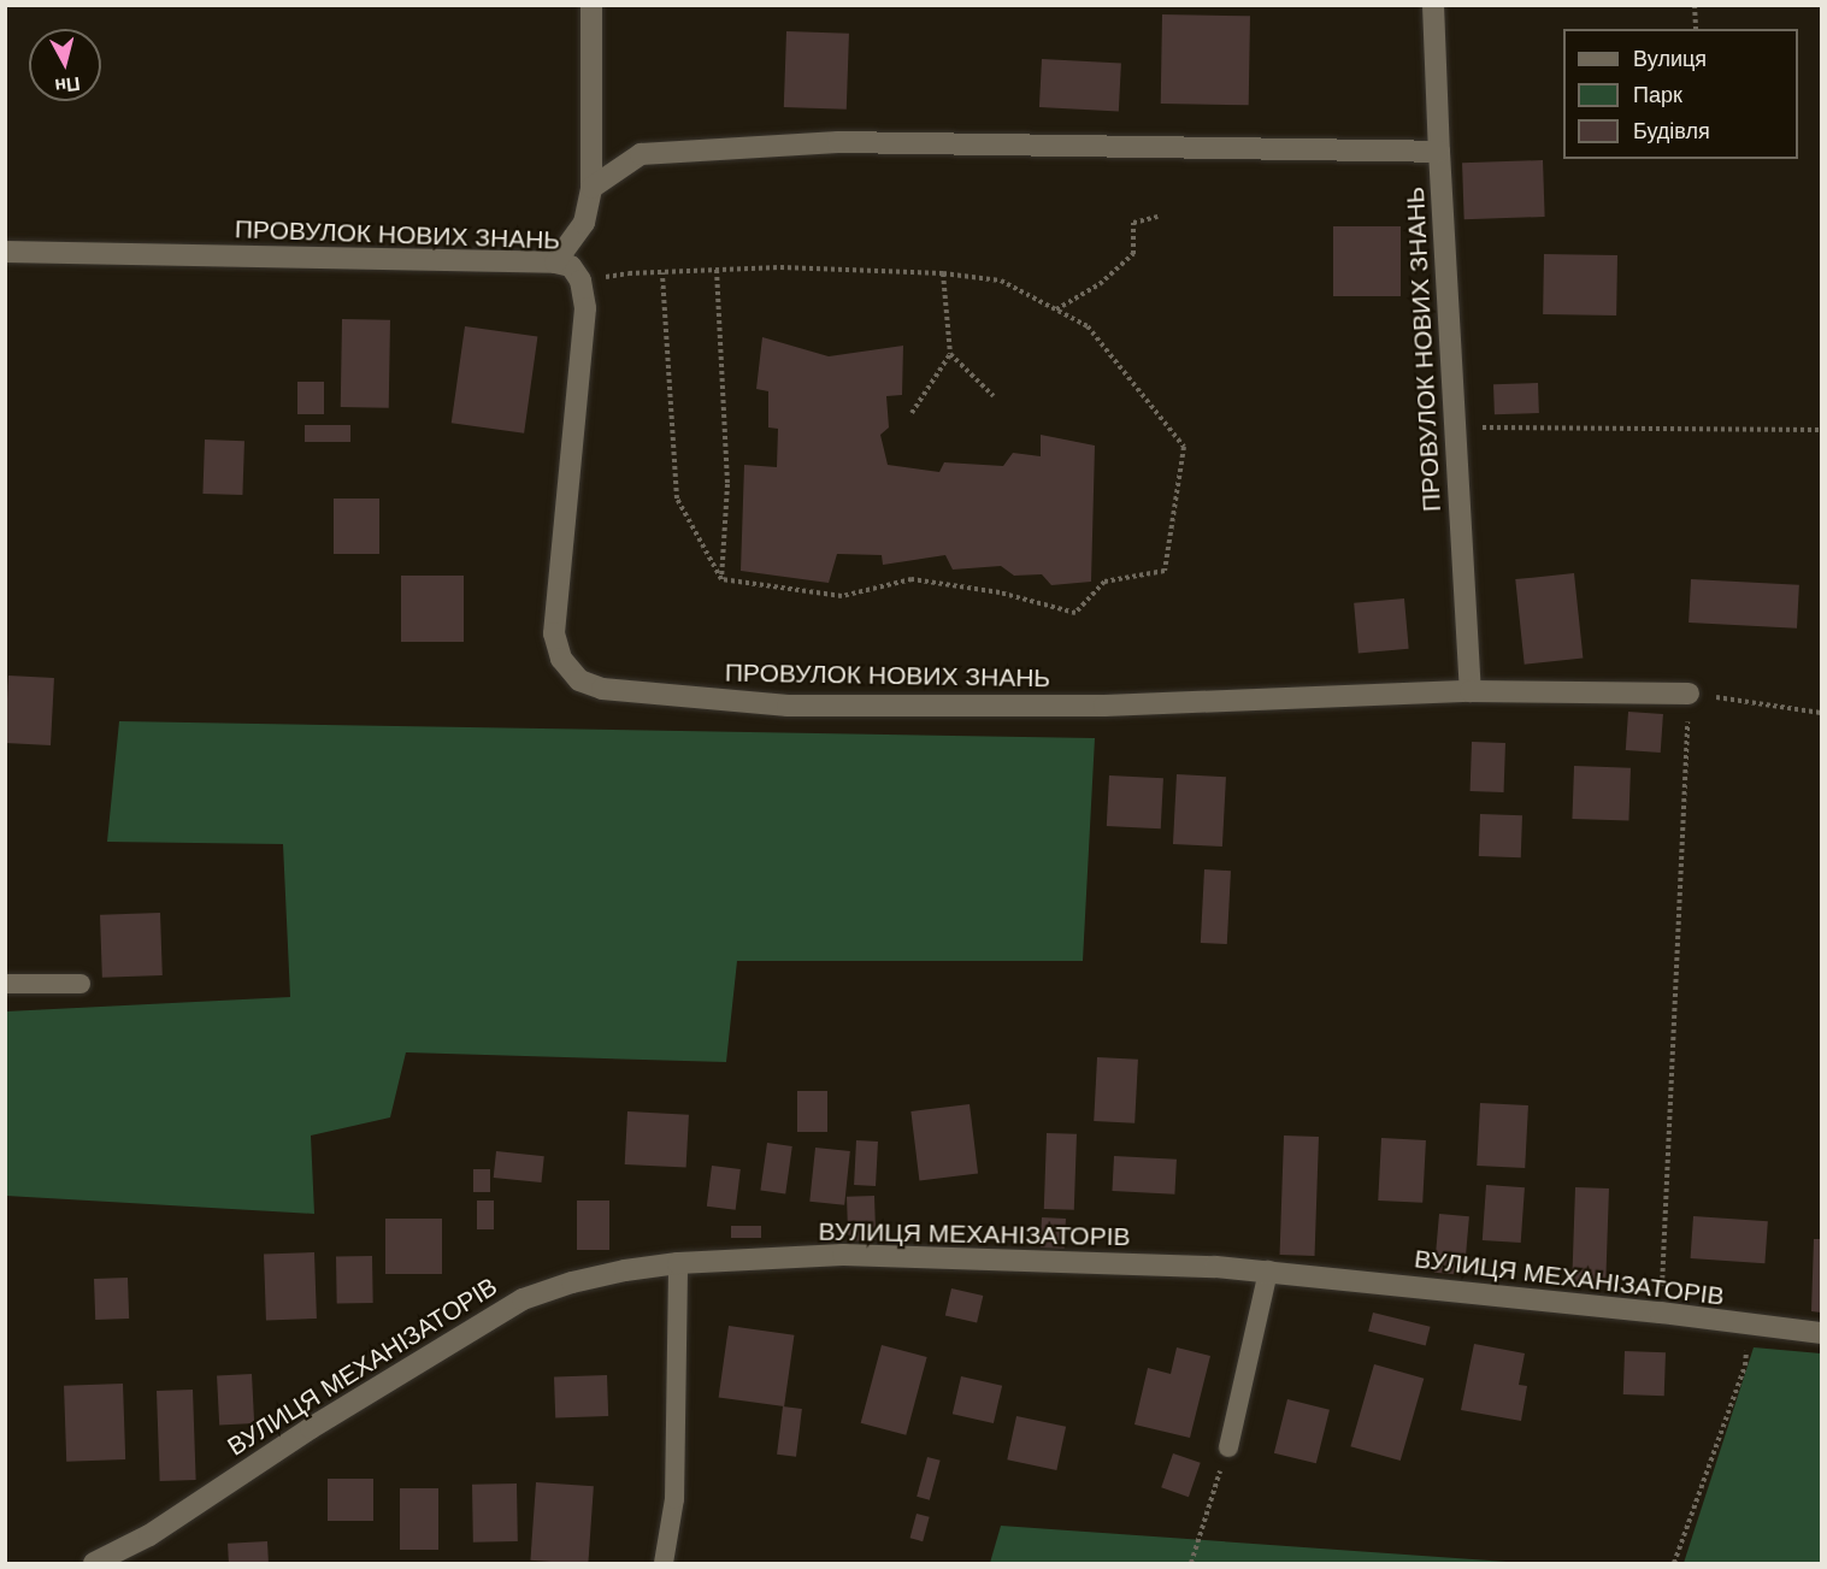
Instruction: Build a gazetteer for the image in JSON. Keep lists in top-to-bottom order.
{
  "streets": {
    "street": ["ПРОВУЛОК НОВИХ ЗНАНЬ", "ВУЛИЦЯ МЕХАНІЗАТОРІВ"]
  },
  "legend": ["Вулиця", "Парк", "Будівля"],
  "north": "bottom"
}
